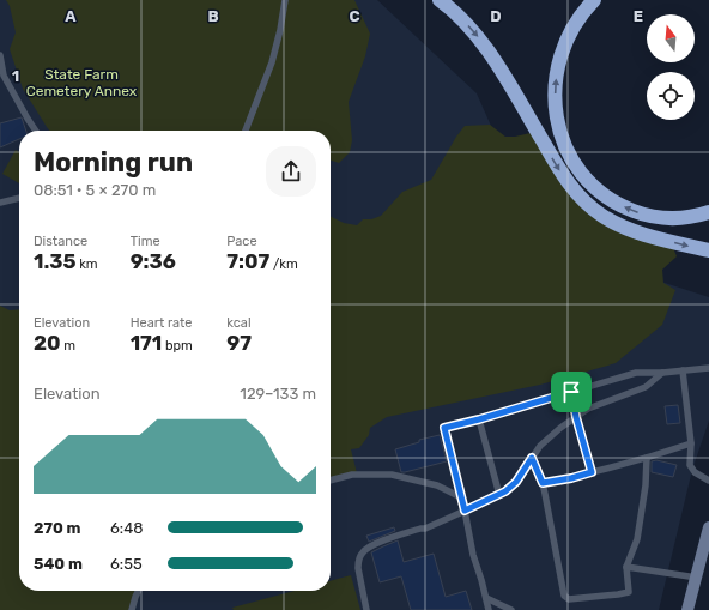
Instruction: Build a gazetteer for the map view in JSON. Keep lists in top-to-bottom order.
{
  "parks": ["State Farm Cemetery Annex"],
  "north": "top",
  "page": {
    "heading": ["Morning run", "08:51 · 5 × 270 m"],
    "stats": [
      ["Distance", "1.35 km"],
      ["Time", "9:36"],
      ["Pace", "7:07 /km"],
      ["Elevation", "20 m"],
      ["Heart rate", "171 bpm"],
      ["kcal", "97"]
    ],
    "chart": ["Elevation", "129–133 m"],
    "list": [
      {
        "name": "270 m",
        "note": "6:48"
      },
      {
        "name": "540 m",
        "note": "6:55"
      }
    ]
  },
  "grid": {
    "columns": [
      "A",
      "B",
      "C",
      "D",
      "E"
    ],
    "rows": ["1"]
  }
}
